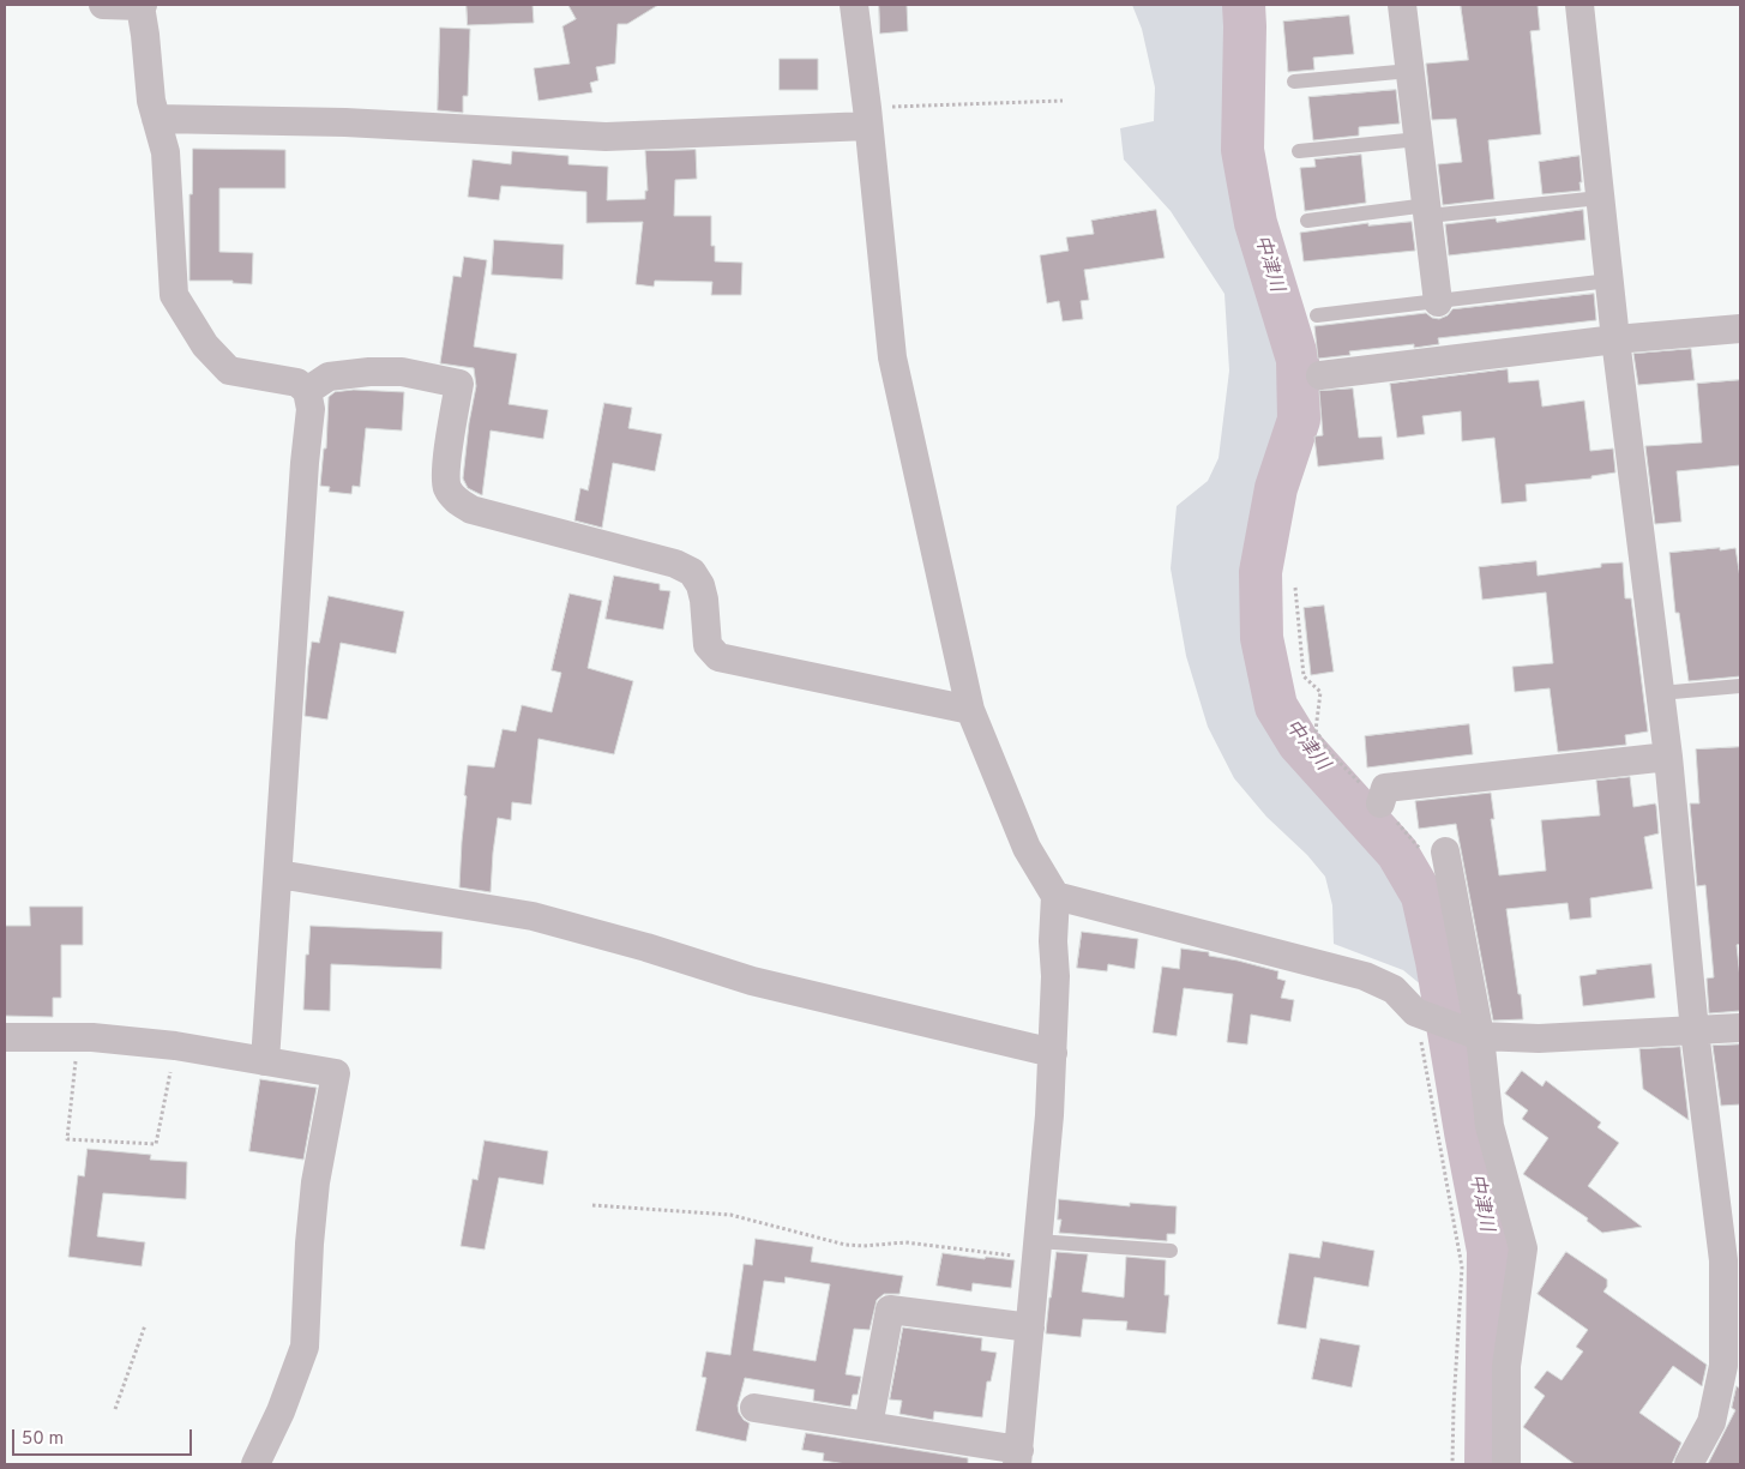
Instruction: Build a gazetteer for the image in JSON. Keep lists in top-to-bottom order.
{
  "water": ["中津川"],
  "scale_bar": "50 m"
}
